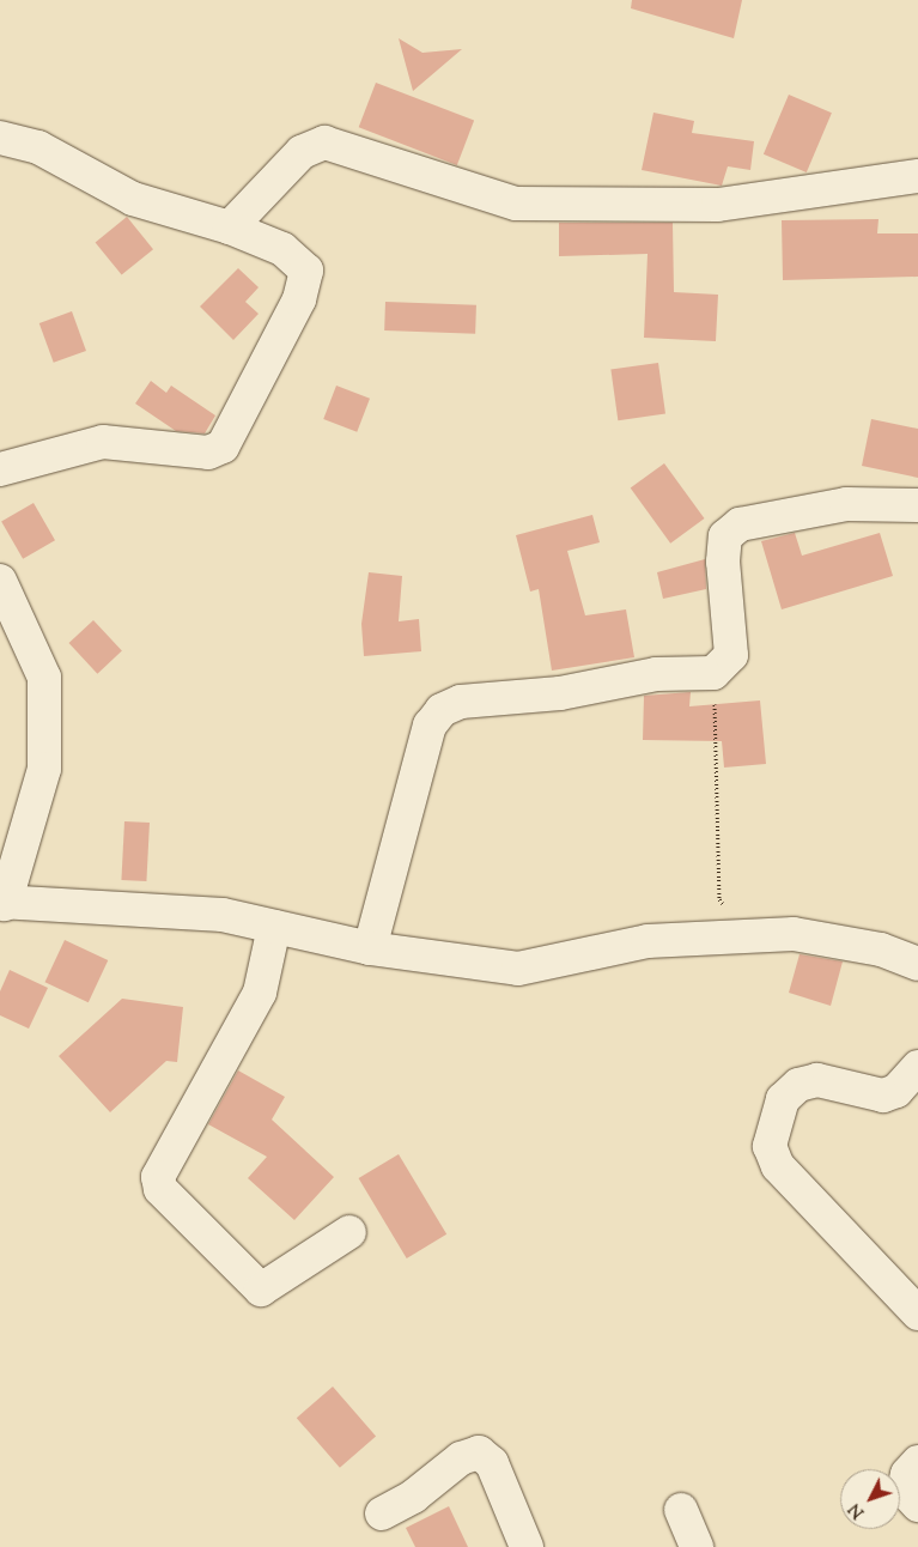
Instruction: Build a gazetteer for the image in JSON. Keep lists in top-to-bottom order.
{
  "north": "bottom left"
}
